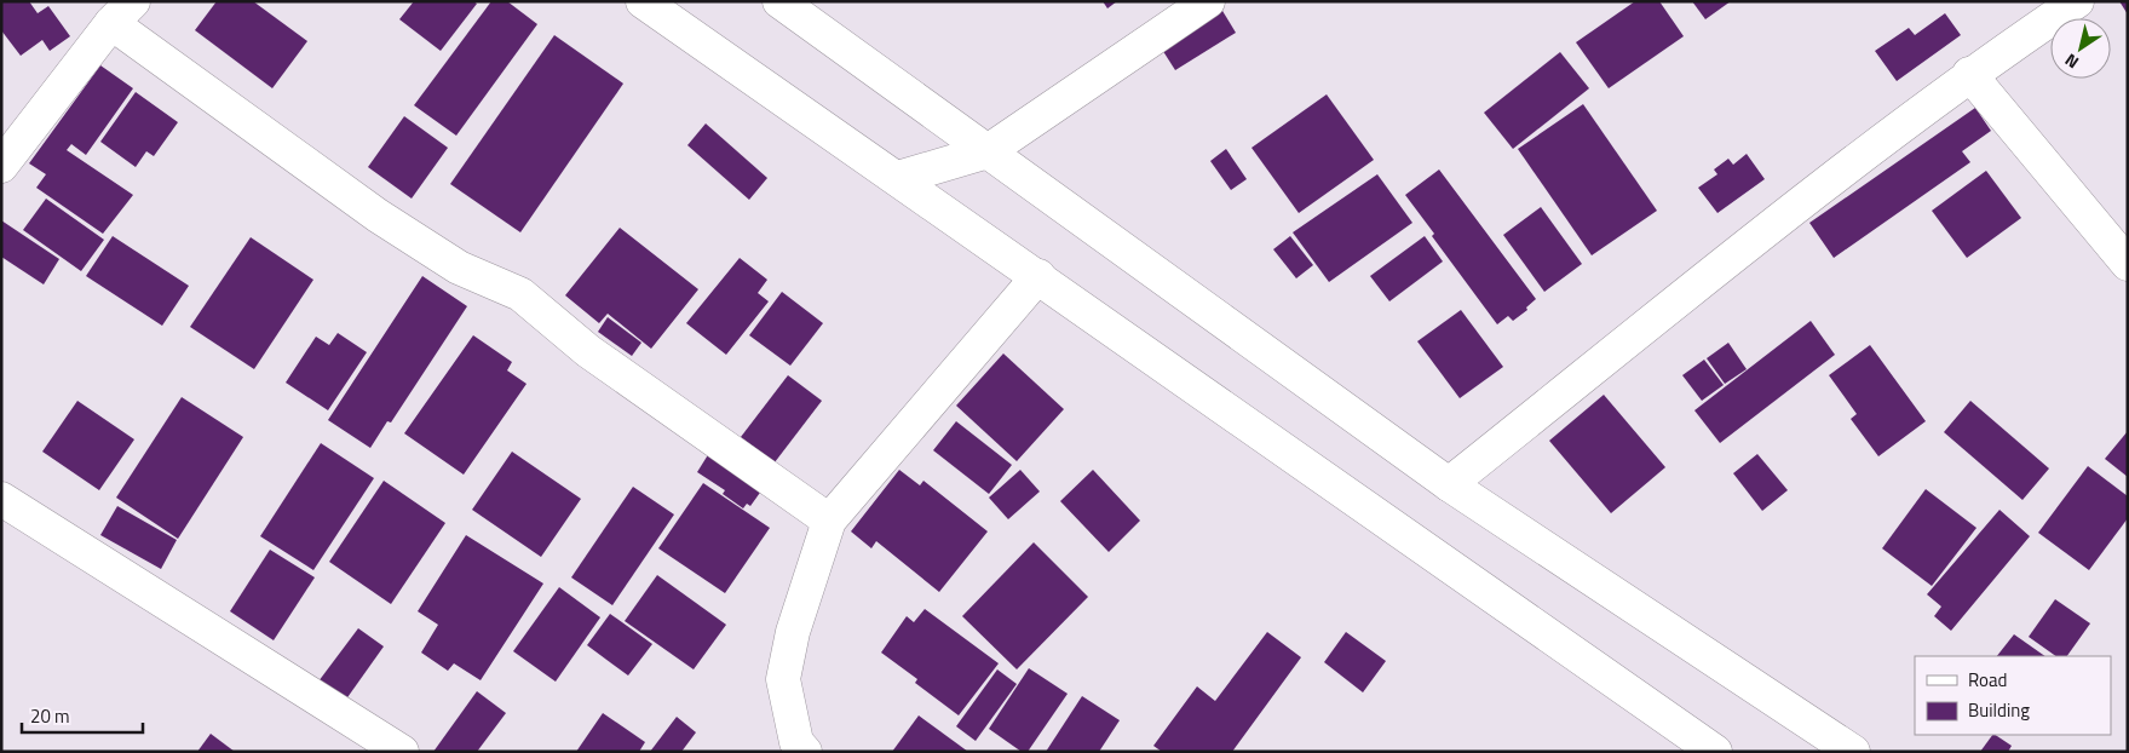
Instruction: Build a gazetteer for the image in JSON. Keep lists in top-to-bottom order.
{
  "legend": ["Road", "Building"],
  "scale_bar": "20 m",
  "north": "bottom left"
}
